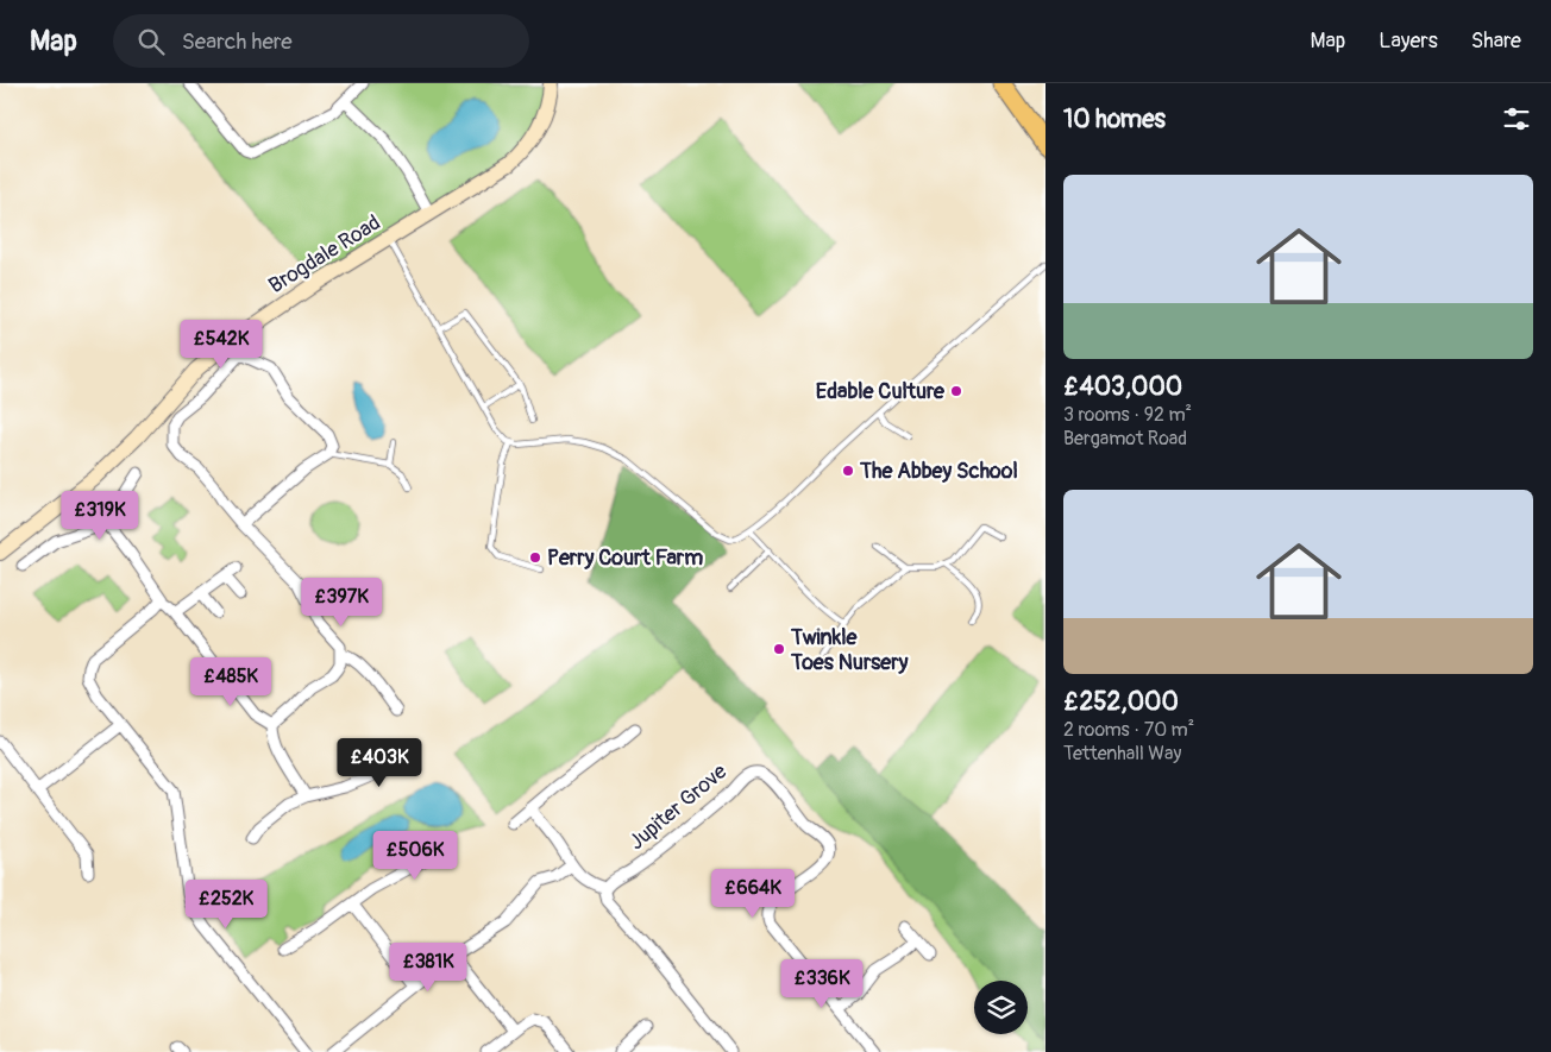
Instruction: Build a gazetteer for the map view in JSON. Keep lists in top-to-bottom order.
{
  "streets": {
    "street": ["Brogdale Road", "Jupiter Grove"]
  },
  "places": [
    "Edable Culture",
    "The Abbey School",
    "Perry Court Farm",
    "Twinkle Toes Nursery"
  ],
  "page": {
    "header": "Map",
    "search": "Search here",
    "nav": ["Map", "Layers", "Share"],
    "heading": "10 homes",
    "list": [
      {
        "name": "£403,000",
        "note": "3 rooms · 92 m² · Bergamot Road"
      },
      {
        "name": "£252,000",
        "note": "2 rooms · 70 m² · Tettenhall Way"
      }
    ],
    "price": [
      "£542K",
      "£319K",
      "£397K",
      "£485K",
      "£403K",
      "£506K",
      "£664K",
      "£252K",
      "£381K",
      "£336K"
    ]
  }
}
